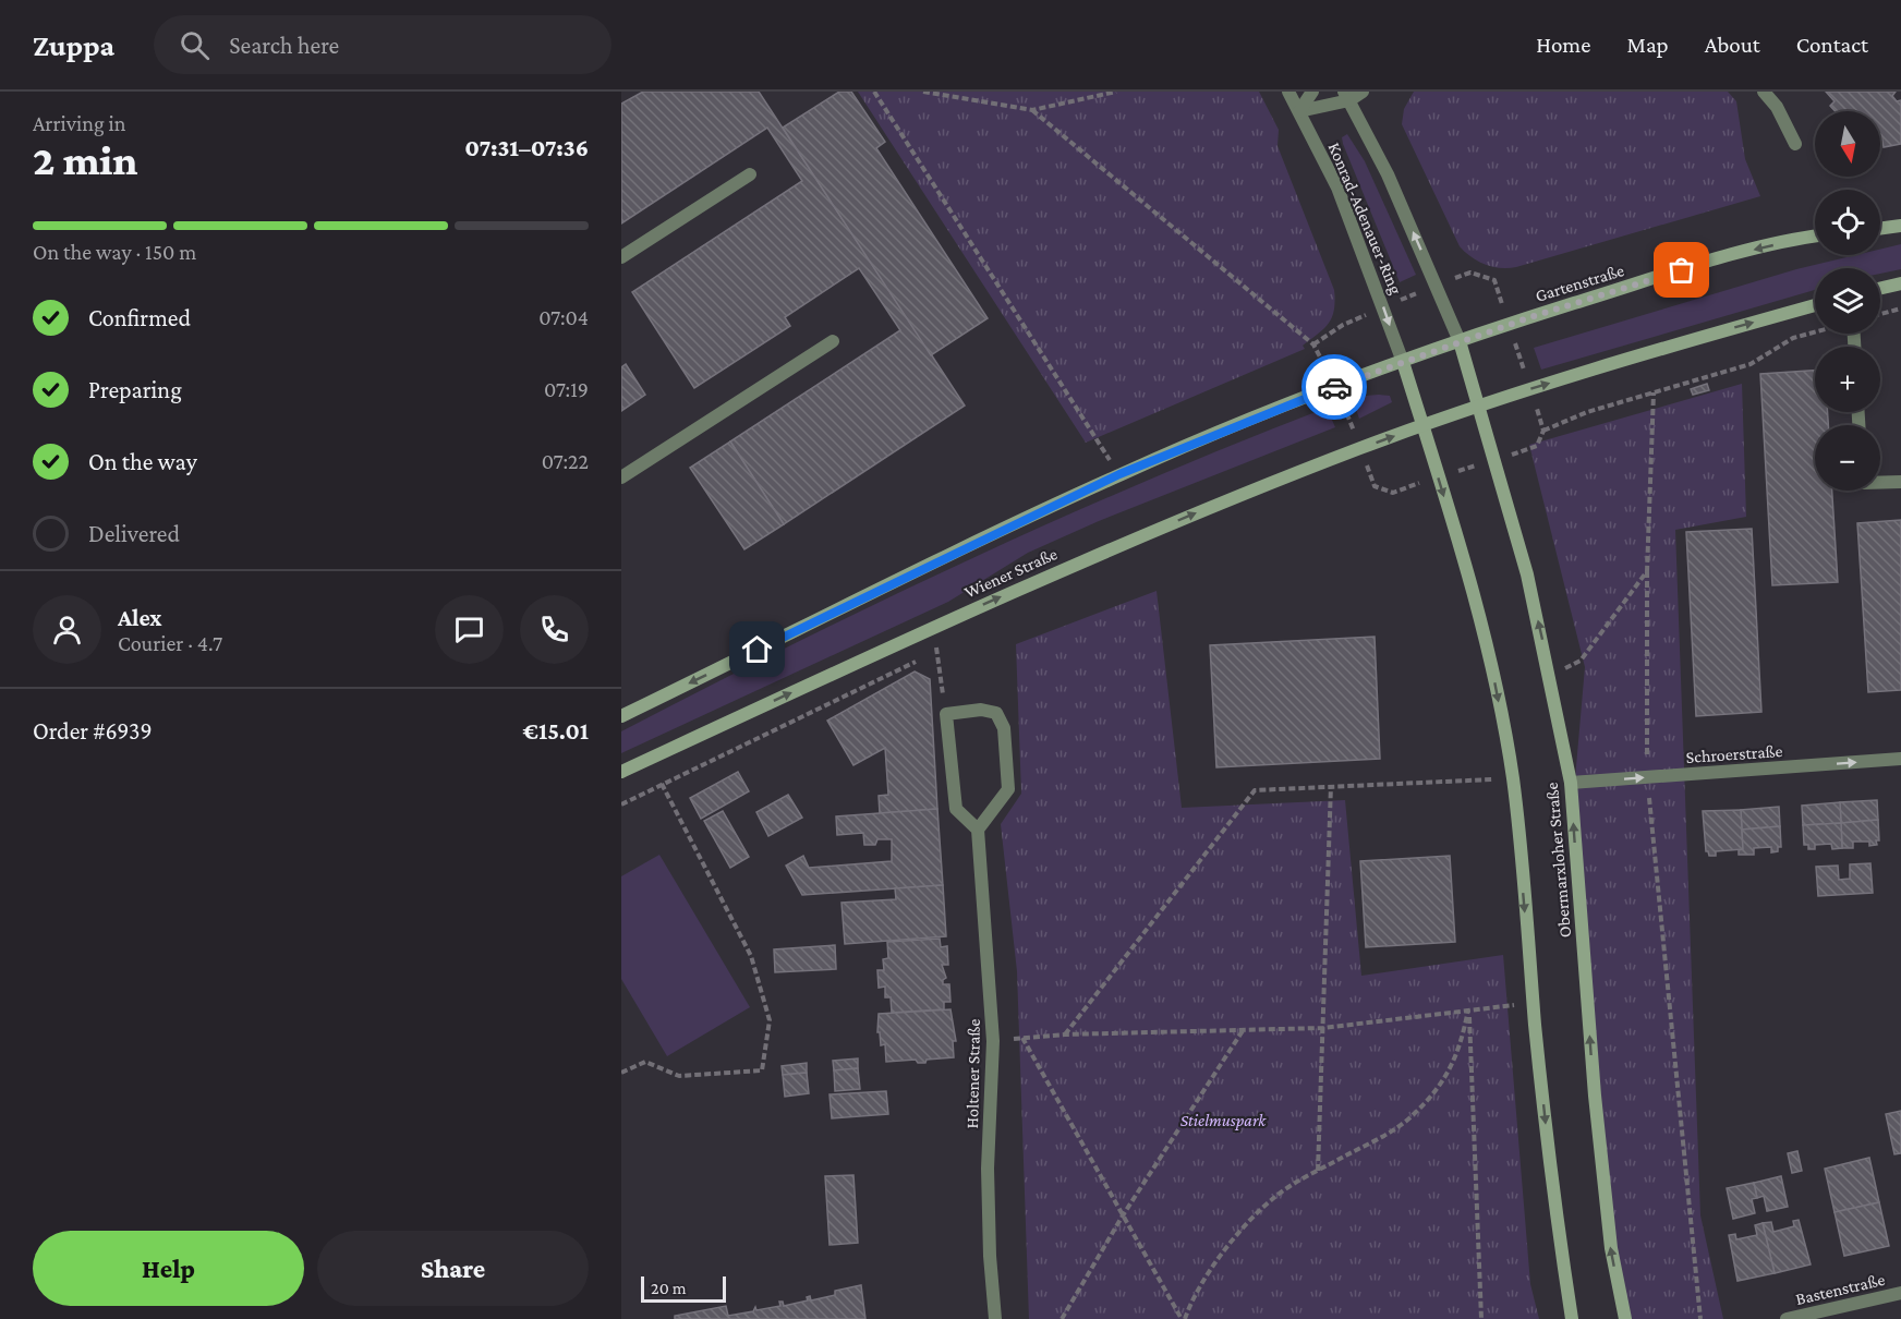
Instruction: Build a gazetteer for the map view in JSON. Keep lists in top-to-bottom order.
{
  "streets": {
    "street": [
      "Konrad-Adenauer-Ring",
      "Gartenstraße",
      "Wiener Straße",
      "Schroerstraße",
      "Obermarxloher Straße",
      "Holtener Straße",
      "Bastenstraße"
    ]
  },
  "crossings": [
    ["Konrad-Adenauer-Ring", "Gartenstraße"],
    ["Konrad-Adenauer-Ring", "Obermarxloher Straße"],
    ["Gartenstraße", "Obermarxloher Straße"],
    ["Wiener Straße", "Obermarxloher Straße"],
    ["Schroerstraße", "Obermarxloher Straße"]
  ],
  "one_way": ["Schroerstraße"],
  "parks": ["Stielmuspark"],
  "scale_bar": "20 m",
  "north": "bottom",
  "page": {
    "header": "Zuppa",
    "search": "Search here",
    "nav": [
      "Home",
      "Map",
      "About",
      "Contact"
    ],
    "heading": ["2 min", "Arriving in", "07:31–07:36"],
    "panel": [
      "Alex",
      "Courier · 4.7",
      "Order #6939",
      "€15.01"
    ],
    "map_buttons": ["+", "−"],
    "bar": "On the way · 150 m",
    "list": [
      ["Confirmed", "07:04"],
      ["Preparing", "07:19"],
      ["On the way", "07:22"],
      "Delivered"
    ],
    "buttons": ["Help", "Share"],
    "scale": "20 m"
  }
}
